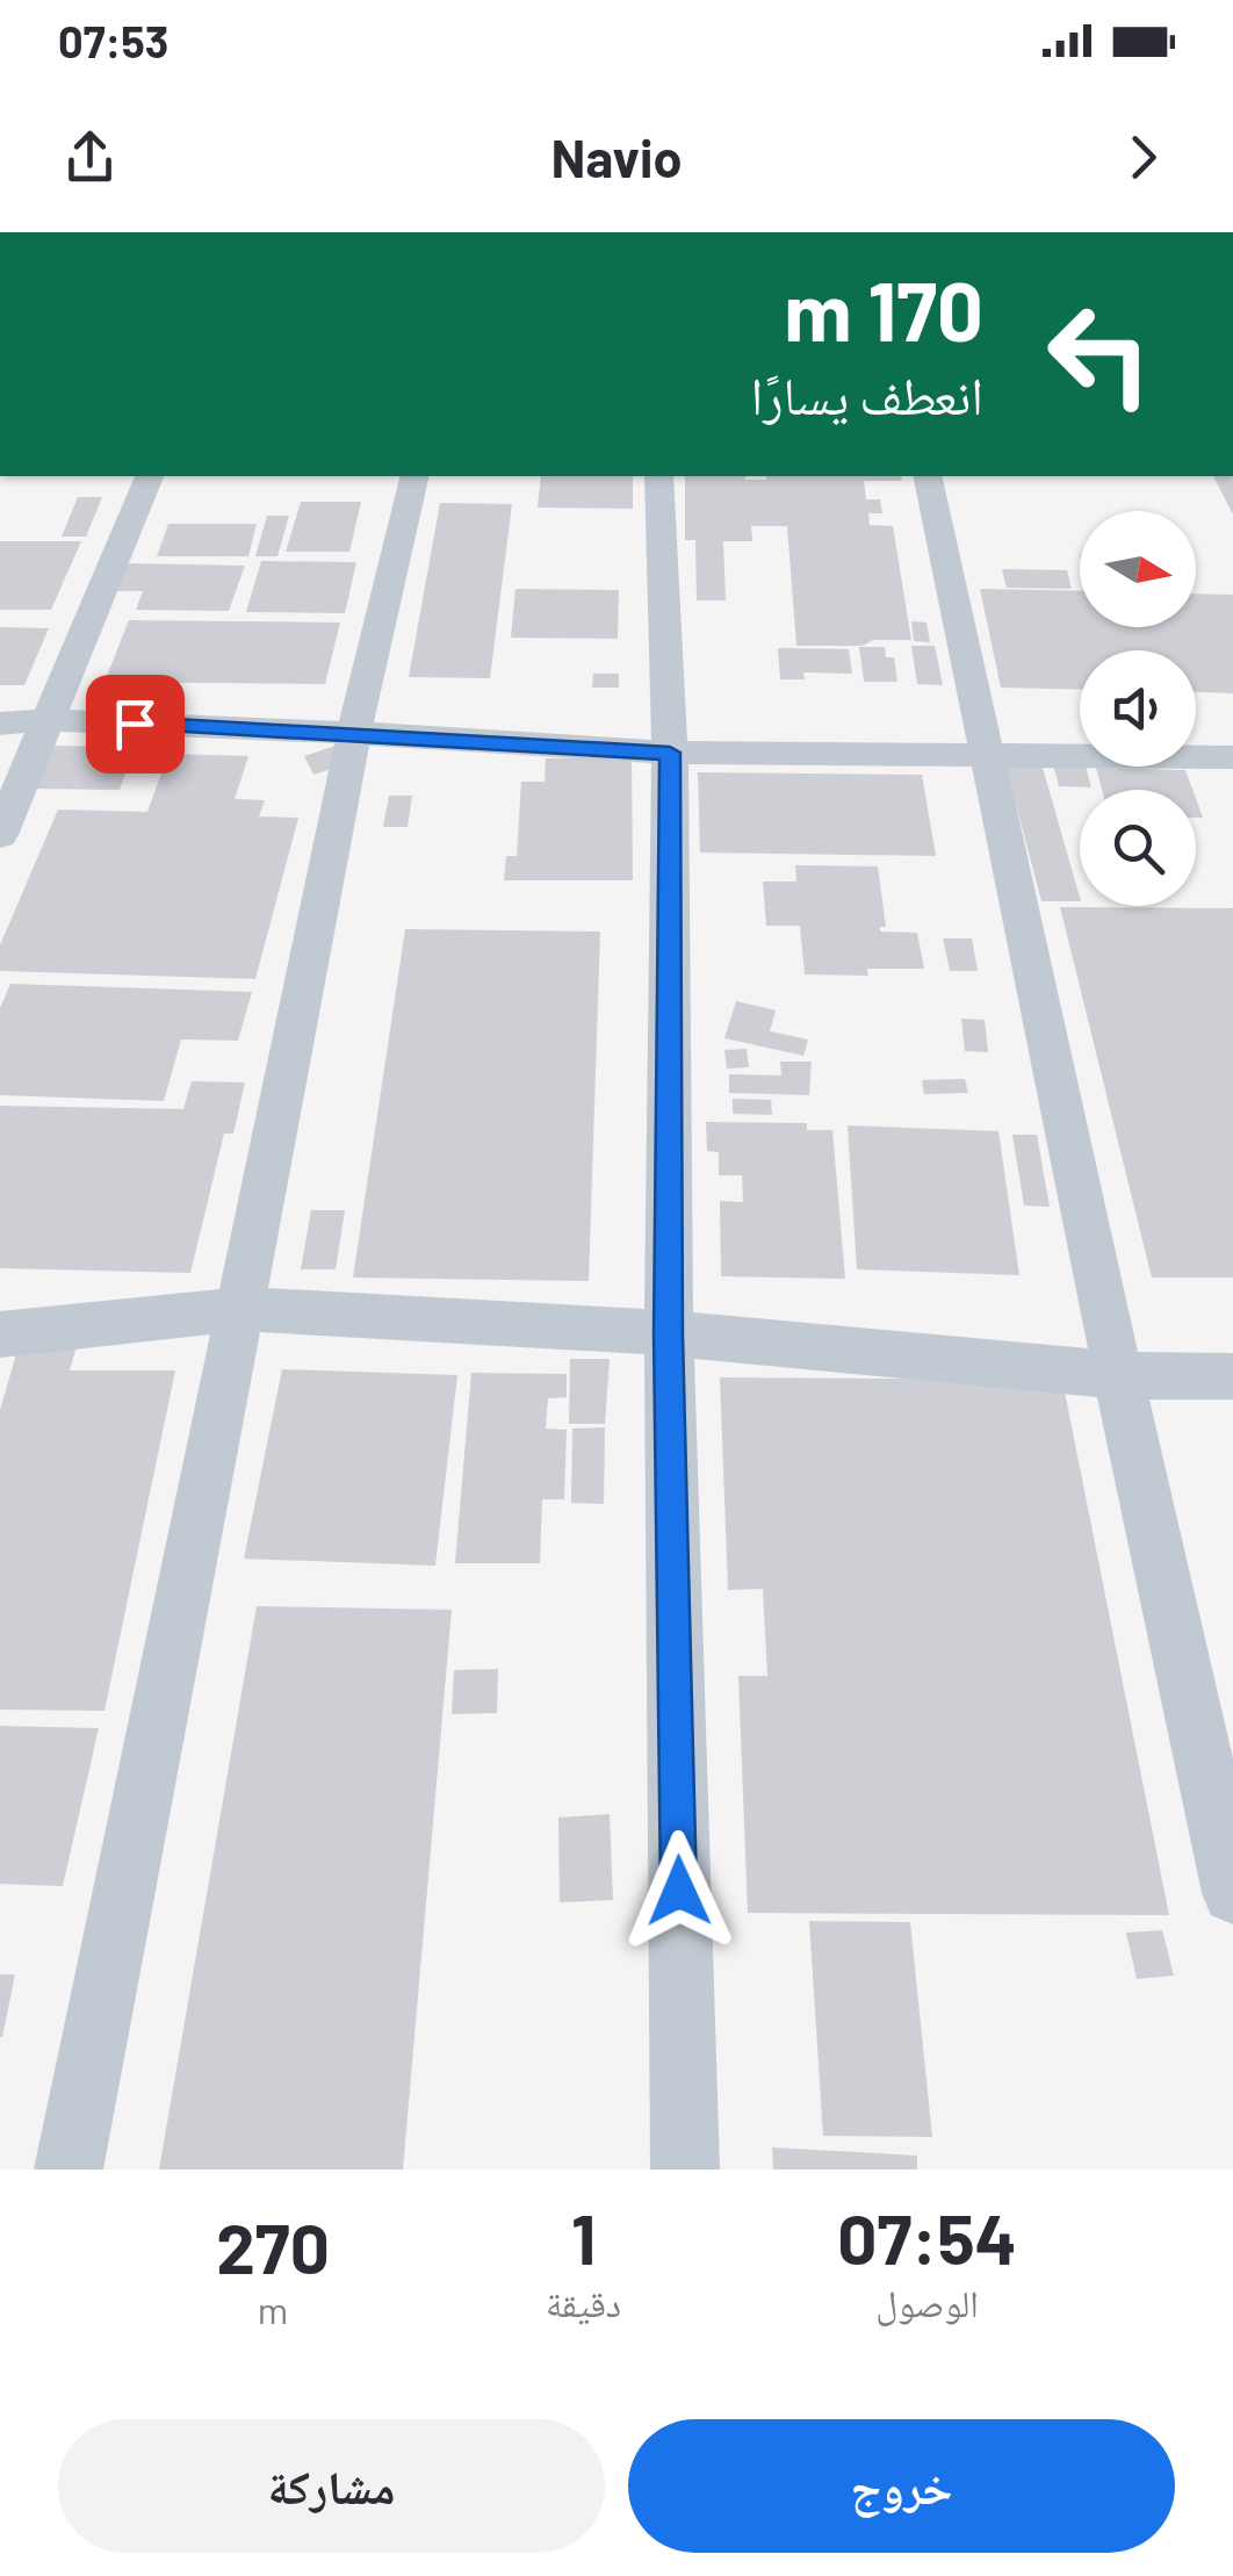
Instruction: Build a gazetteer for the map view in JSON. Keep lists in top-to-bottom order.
{
  "north": "right",
  "page": {
    "status": "07:53",
    "header": "Navio",
    "turn": ["170 m", "انعطف يسارًا"],
    "eta": [
      "07:54",
      "الوصول",
      "1",
      "دقيقة",
      "270",
      "m"
    ],
    "buttons": ["خروج", "مشاركة"]
  }
}
